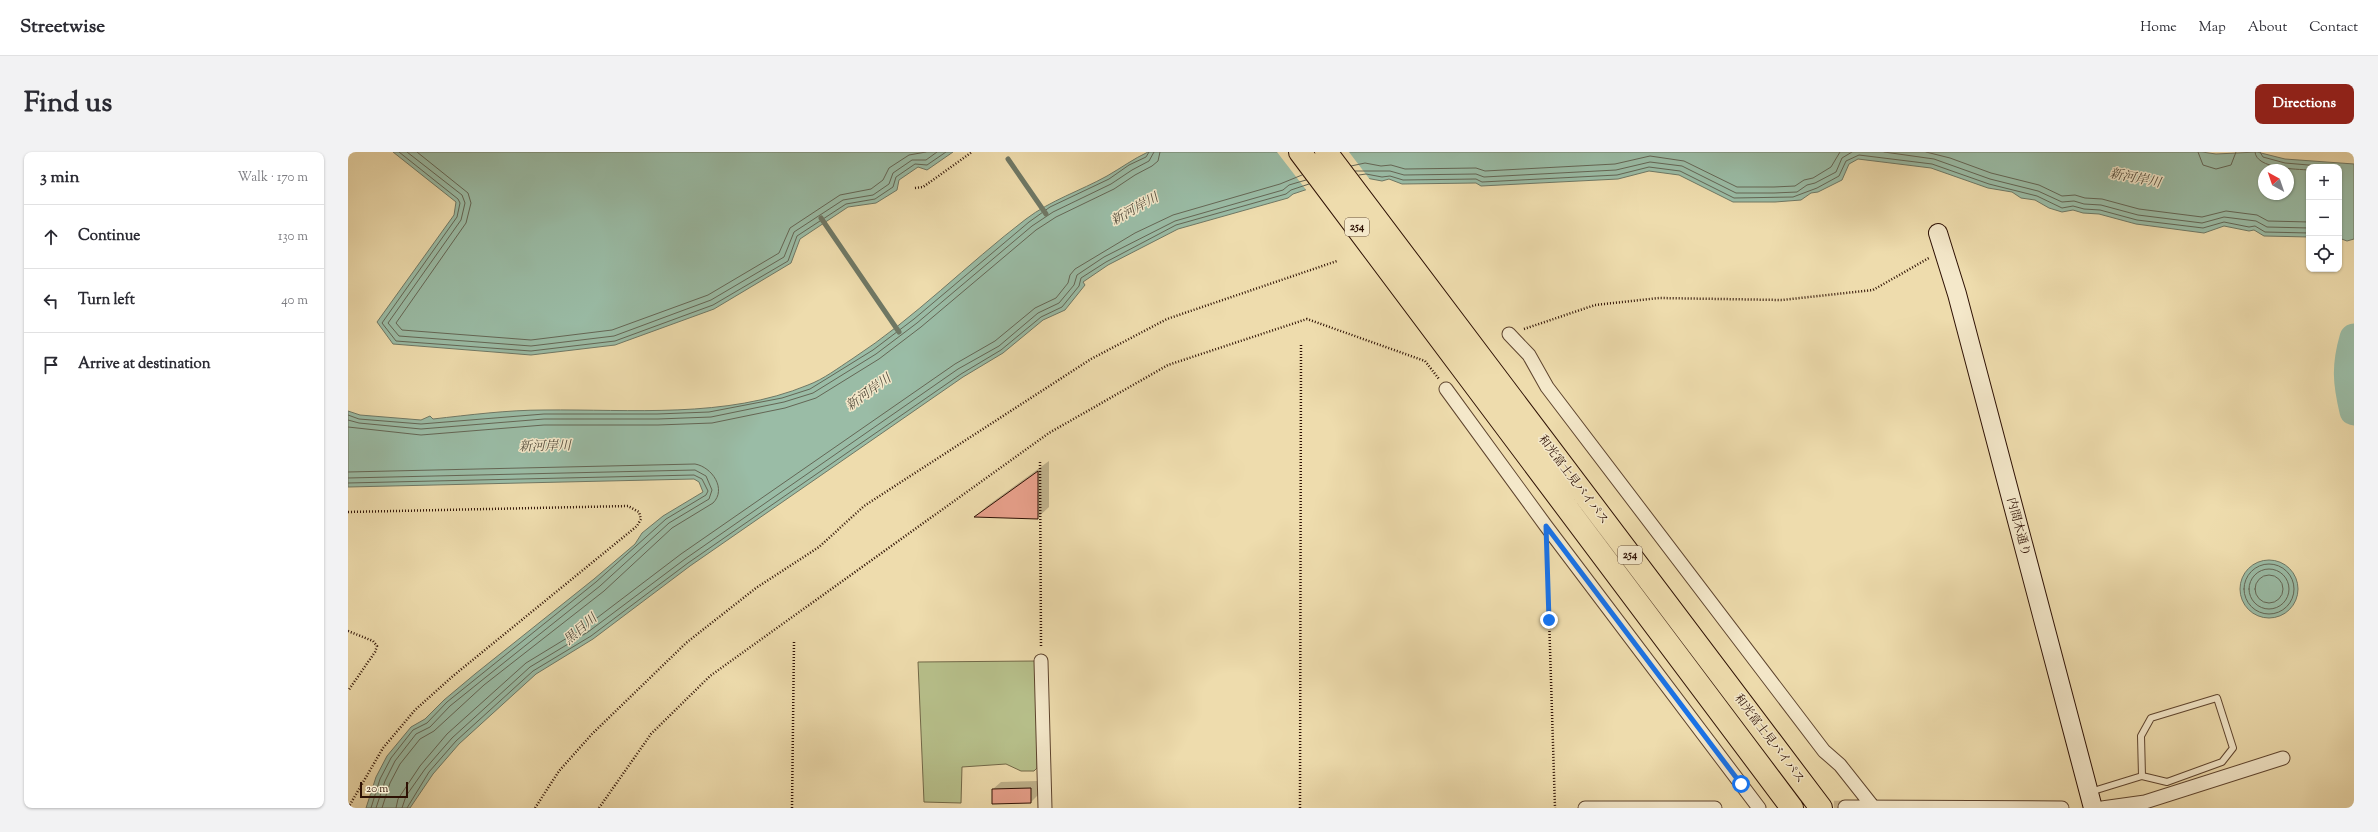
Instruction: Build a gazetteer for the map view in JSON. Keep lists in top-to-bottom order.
{
  "streets": {
    "highway": ["254", "和光富士見バイパス"],
    "street": ["内間木通り"]
  },
  "water": ["新河岸川", "黒目川"],
  "scale_bar": "20 m",
  "north": "top left",
  "page": {
    "header": "Streetwise",
    "nav": [
      "Home",
      "Map",
      "About",
      "Contact"
    ],
    "title": "Find us",
    "buttons": "Directions",
    "heading": ["3 min", "Walk · 170 m"],
    "map_buttons": ["+", "−"],
    "list": [
      ["Continue", "130 m"],
      ["Turn left", "40 m"],
      "Arrive at destination"
    ],
    "scale": "20 m"
  }
}
